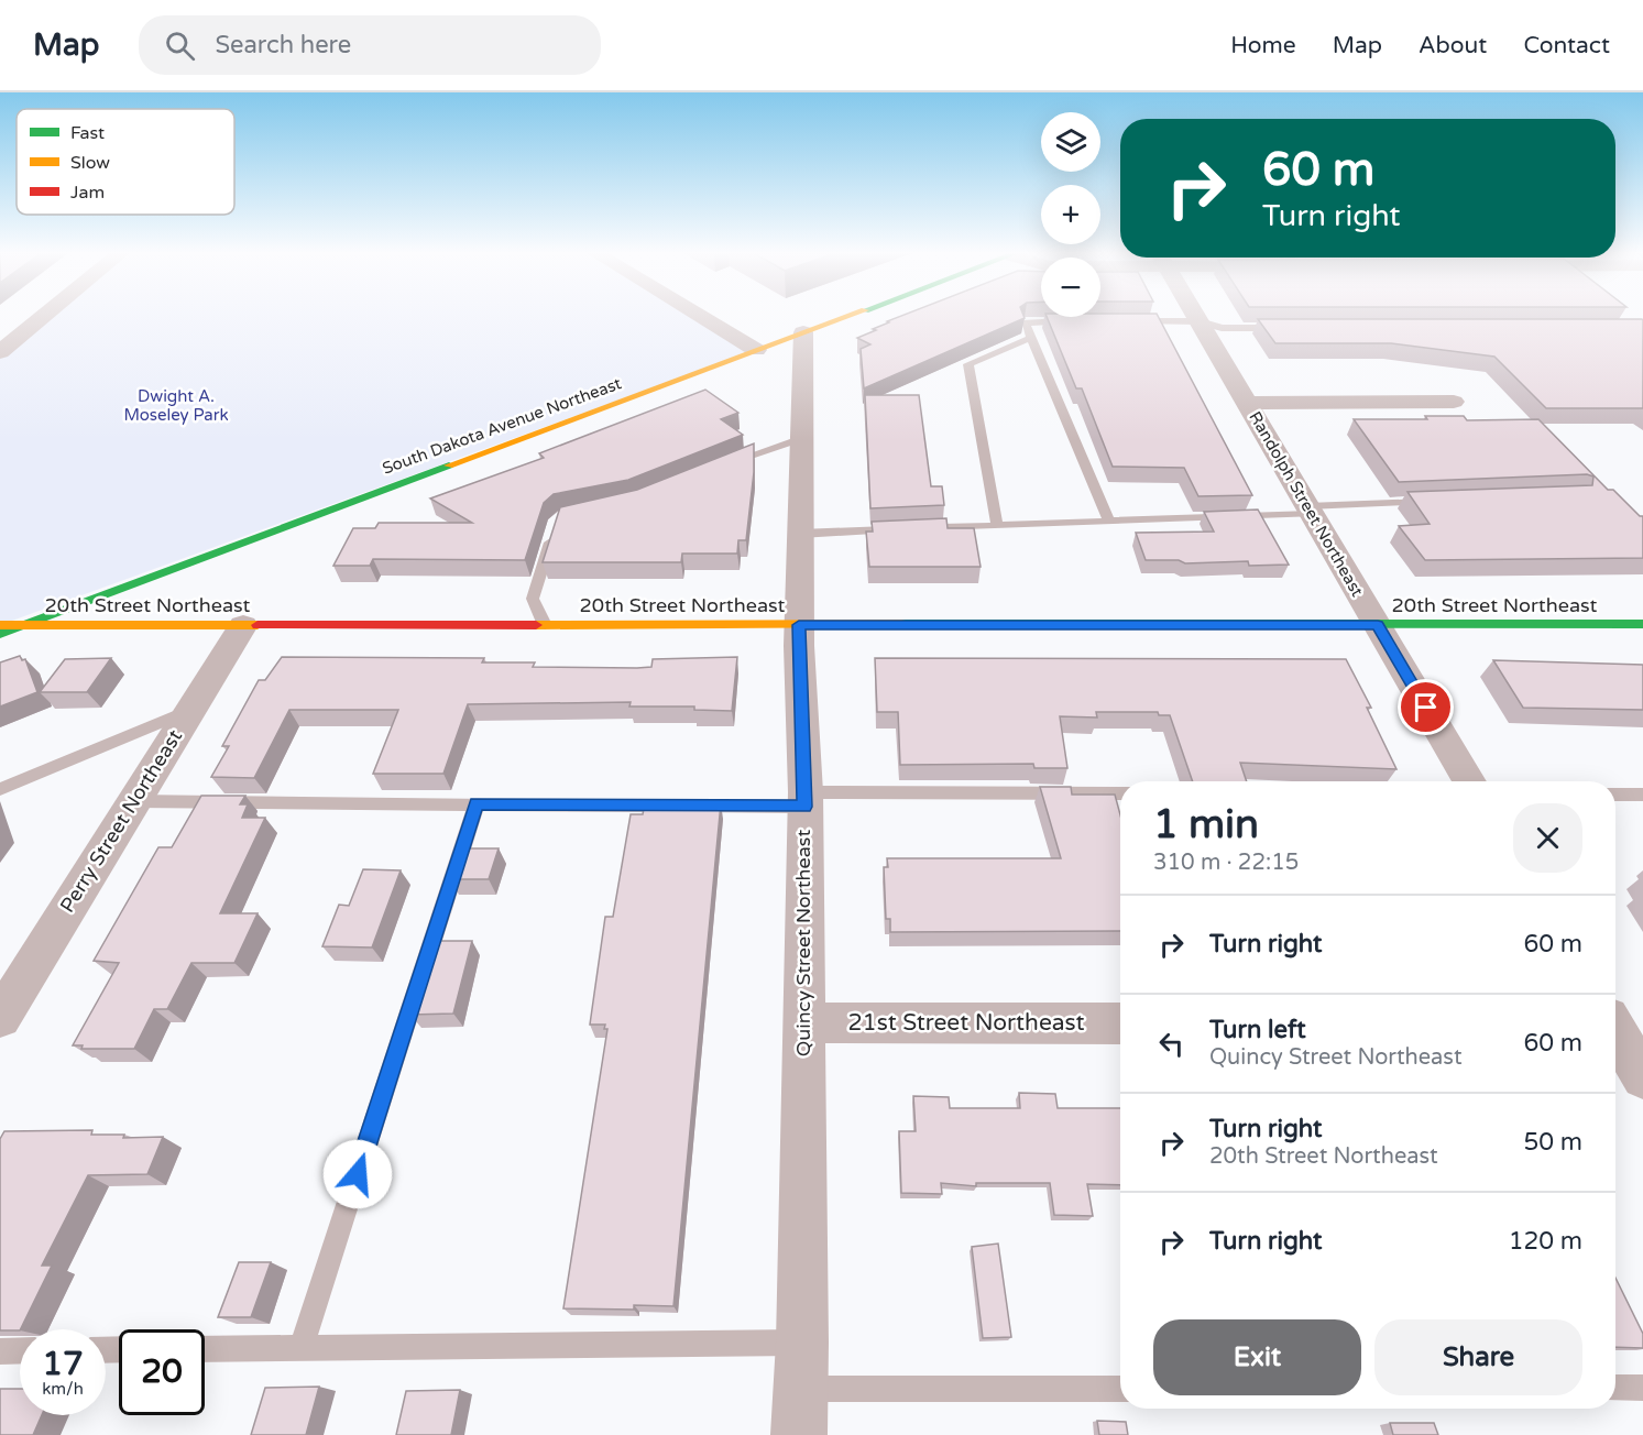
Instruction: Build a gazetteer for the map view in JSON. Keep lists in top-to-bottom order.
{
  "streets": {
    "street": [
      "South Dakota Avenue Northeast",
      "Randolph Street Northeast",
      "20th Street Northeast",
      "Perry Street Northeast",
      "Quincy Street Northeast",
      "21st Street Northeast"
    ]
  },
  "crossings": [
    ["South Dakota Avenue Northeast", "20th Street Northeast"],
    ["South Dakota Avenue Northeast", "Quincy Street Northeast"],
    ["Randolph Street Northeast", "20th Street Northeast"],
    ["20th Street Northeast", "Perry Street Northeast"],
    ["20th Street Northeast", "Quincy Street Northeast"],
    ["Quincy Street Northeast", "21st Street Northeast"]
  ],
  "parks": ["Dwight A. Moseley Park"],
  "legend": ["Fast", "Slow", "Jam"],
  "page": {
    "header": "Map",
    "search": "Search here",
    "nav": [
      "Home",
      "Map",
      "About",
      "Contact"
    ],
    "map_buttons": ["+", "−"],
    "turn": ["60 m", "Turn right"],
    "heading": ["1 min", "310 m · 22:15"],
    "list": [
      {
        "name": "Turn right",
        "value": "60 m"
      },
      {
        "name": "Turn left",
        "note": "Quincy Street Northeast",
        "value": "60 m"
      },
      {
        "name": "Turn right",
        "note": "20th Street Northeast",
        "value": "50 m"
      },
      {
        "name": "Turn right",
        "value": "120 m"
      }
    ],
    "buttons": ["Exit", "Share"],
    "speed": "17 km/h",
    "limit": "20"
  }
}
